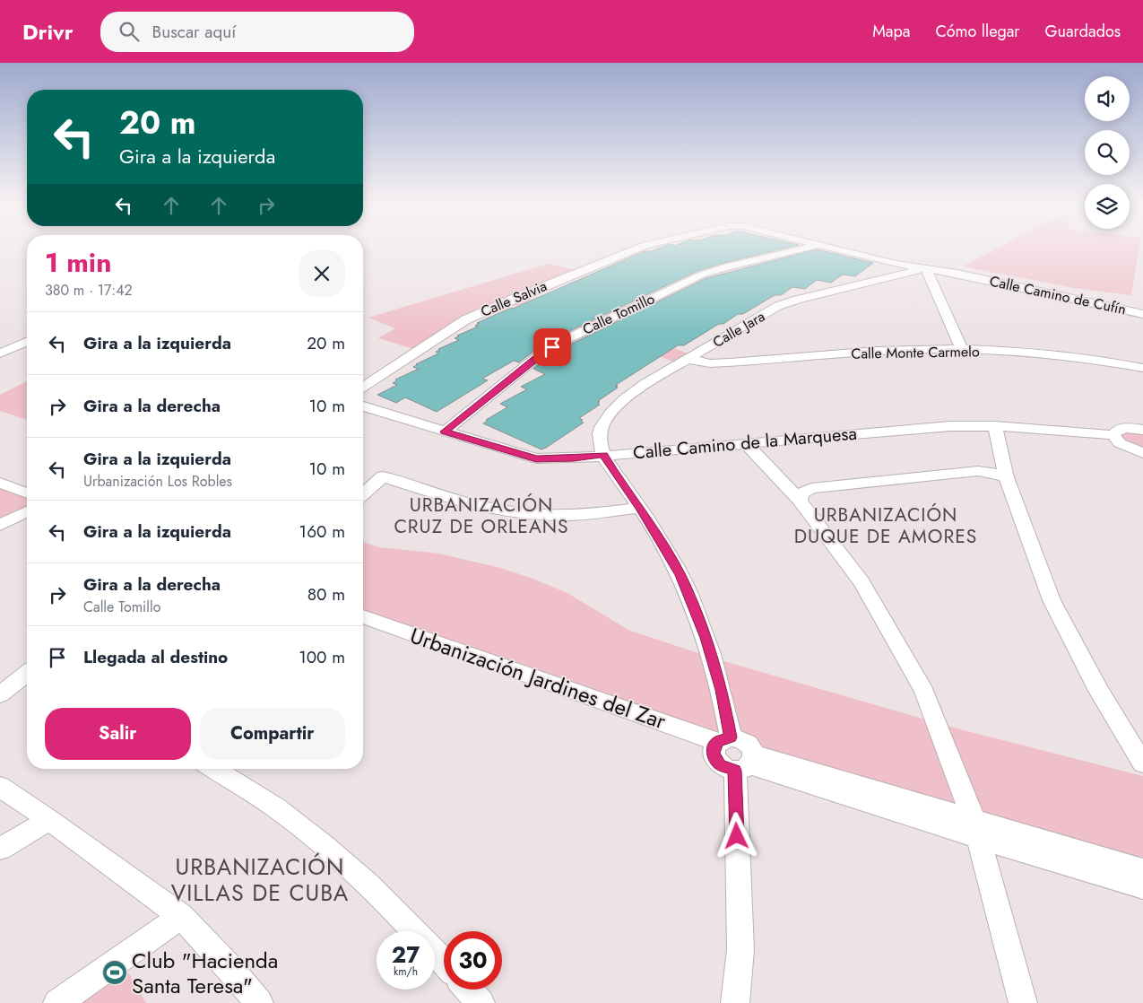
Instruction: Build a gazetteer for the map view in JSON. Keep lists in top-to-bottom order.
{
  "streets": {
    "street": [
      "Calle Camino de Cufín",
      "Calle Salvia",
      "Calle Tomillo",
      "Calle Jara",
      "Calle Monte Carmelo",
      "Calle Camino de la Marquesa",
      "Urbanización Jardines del Zar"
    ]
  },
  "crossings": [
    ["Calle Camino de Cufín", "Calle Jara"],
    ["Calle Tomillo", "Calle Camino de la Marquesa"],
    ["Calle Jara", "Calle Monte Carmelo"],
    ["Calle Jara", "Calle Camino de la Marquesa"]
  ],
  "districts": ["URBANIZACIÓN CRUZ DE ORLEANS", "URBANIZACIÓN DUQUE DE AMORES", "URBANIZACIÓN VILLAS DE CUBA"],
  "places": {
    "sports": ["Club \"Hacienda Santa Teresa\""]
  },
  "page": {
    "header": "Drivr",
    "search": "Buscar aquí",
    "nav": ["Mapa", "Cómo llegar", "Guardados"],
    "turn": ["20 m", "Gira a la izquierda"],
    "heading": ["1 min", "380 m · 17:42"],
    "list": [
      {
        "name": "Gira a la izquierda",
        "value": "20 m"
      },
      {
        "name": "Gira a la derecha",
        "value": "10 m"
      },
      {
        "name": "Gira a la izquierda",
        "note": "Urbanización Los Robles",
        "value": "10 m"
      },
      {
        "name": "Gira a la izquierda",
        "value": "160 m"
      },
      {
        "name": "Gira a la derecha",
        "note": "Calle Tomillo",
        "value": "80 m"
      },
      {
        "name": "Llegada al destino",
        "value": "100 m"
      }
    ],
    "buttons": ["Salir", "Compartir"],
    "speed": "27 km/h",
    "limit": "30"
  }
}
